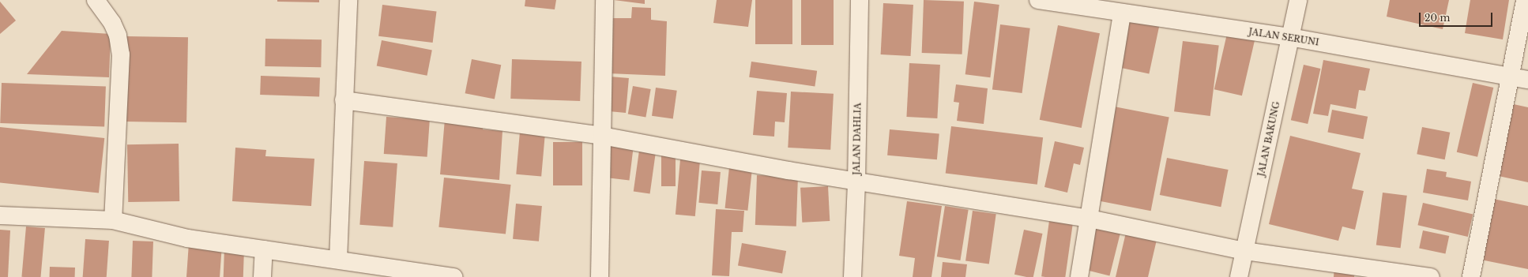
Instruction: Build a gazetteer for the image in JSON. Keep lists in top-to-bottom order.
{
  "streets": {
    "street": ["JALAN SERUNI", "JALAN DAHLIA", "JALAN BAKUNG"]
  },
  "crossings": [
    ["JALAN SERUNI", "JALAN BAKUNG"]
  ],
  "scale_bar": "20 m"
}
